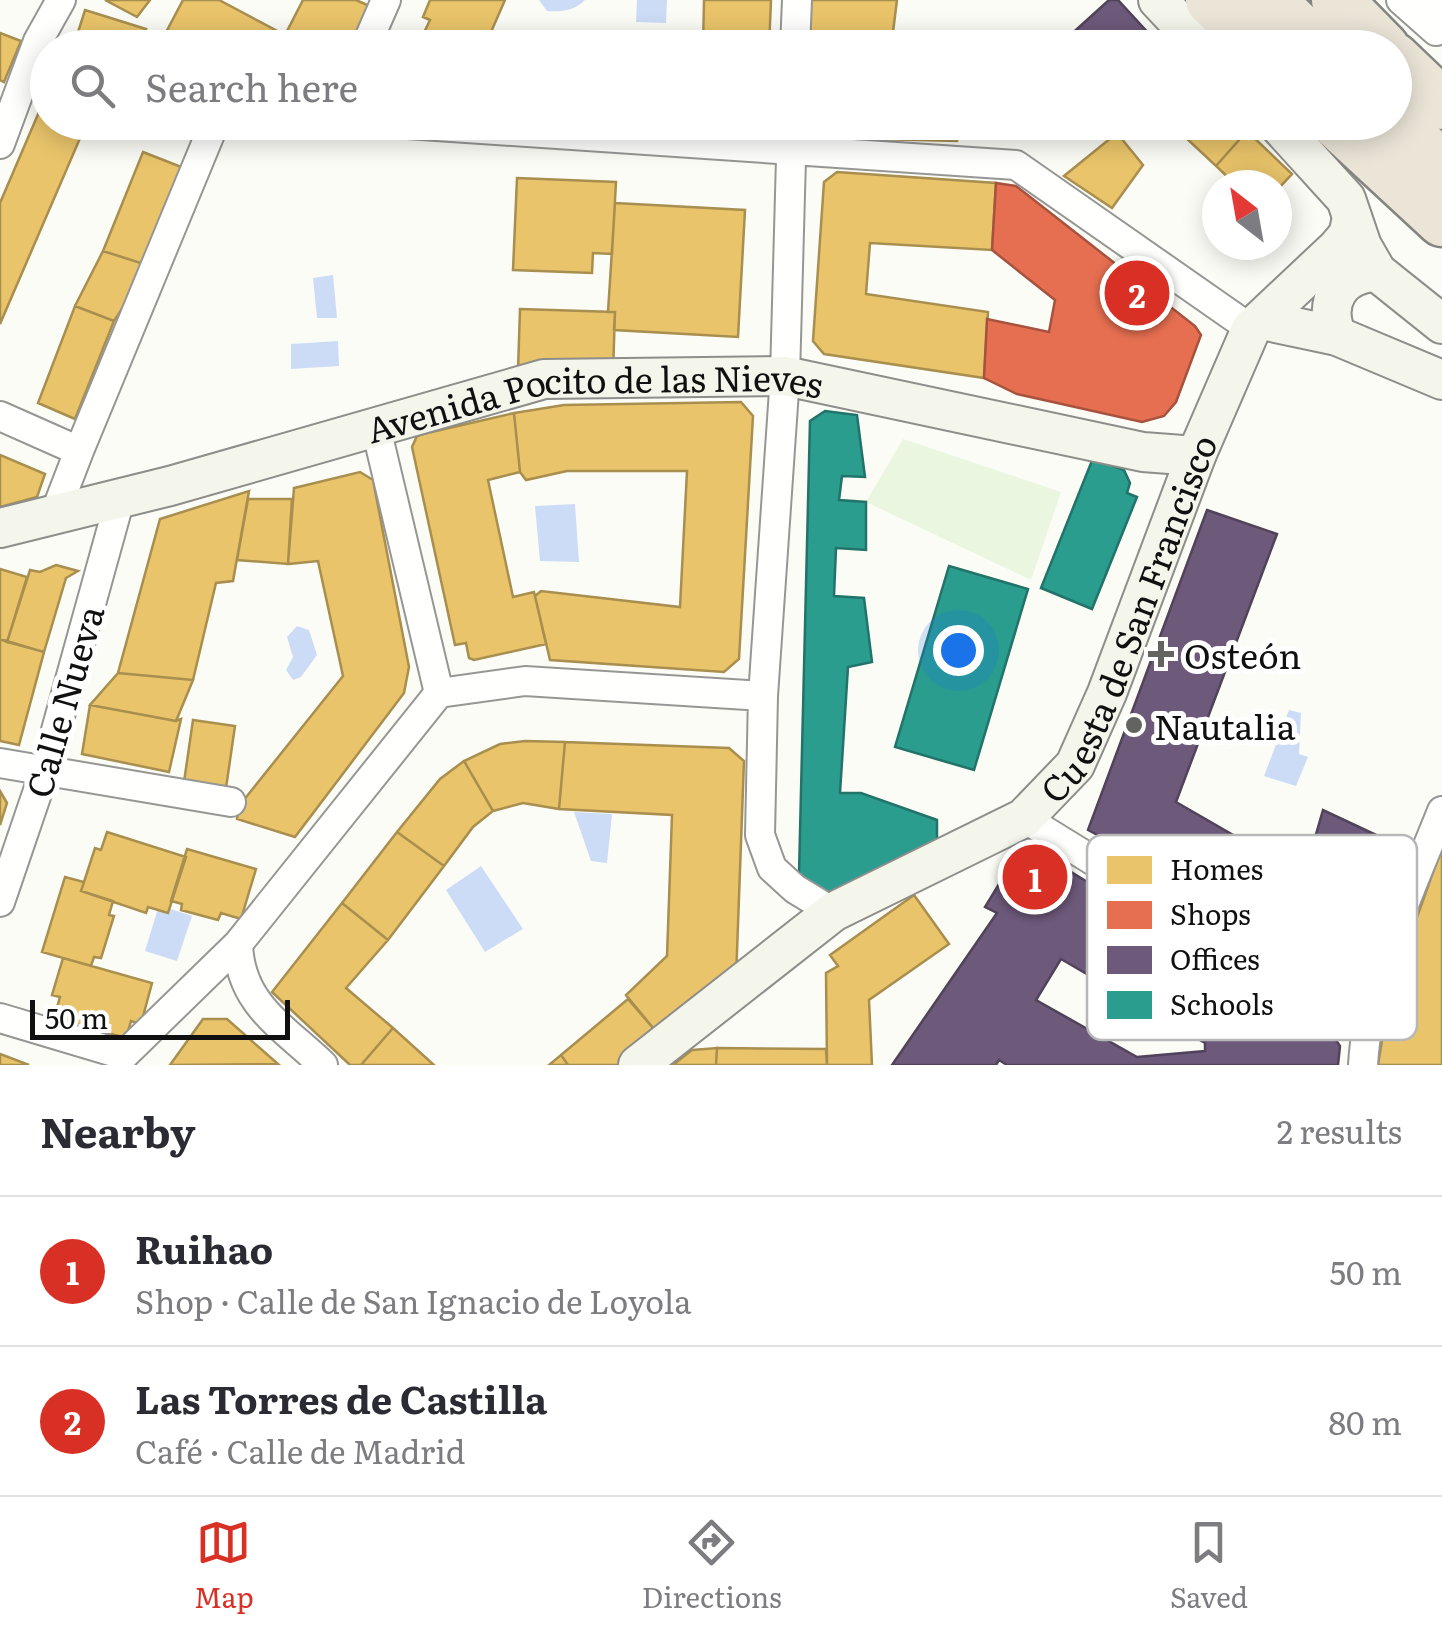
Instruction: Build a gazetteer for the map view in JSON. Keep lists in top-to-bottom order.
{
  "streets": {
    "street": ["Avenida Pocito de las Nieves", "Cuesta de San Francisco", "Calle Nueva"]
  },
  "crossings": [
    ["Avenida Pocito de las Nieves", "Cuesta de San Francisco"],
    ["Avenida Pocito de las Nieves", "Calle Nueva"]
  ],
  "places": {
    "health": ["Osteón"],
    "other": ["Nautalia"]
  },
  "legend": [
    "Homes",
    "Shops",
    "Offices",
    "Schools"
  ],
  "scale_bar": "50 m",
  "north": "top left",
  "page": {
    "search": "Search here",
    "pins": ["2", "1"],
    "scale": "50 m",
    "heading": ["Nearby", "2 results"],
    "list": [
      {
        "mark": "1",
        "name": "Ruihao",
        "note": "Shop · Calle de San Ignacio de Loyola",
        "value": "50 m"
      },
      {
        "mark": "2",
        "name": "Las Torres de Castilla",
        "note": "Café · Calle de Madrid",
        "value": "80 m"
      }
    ],
    "nav": ["Map", "Directions", "Saved"]
  }
}
